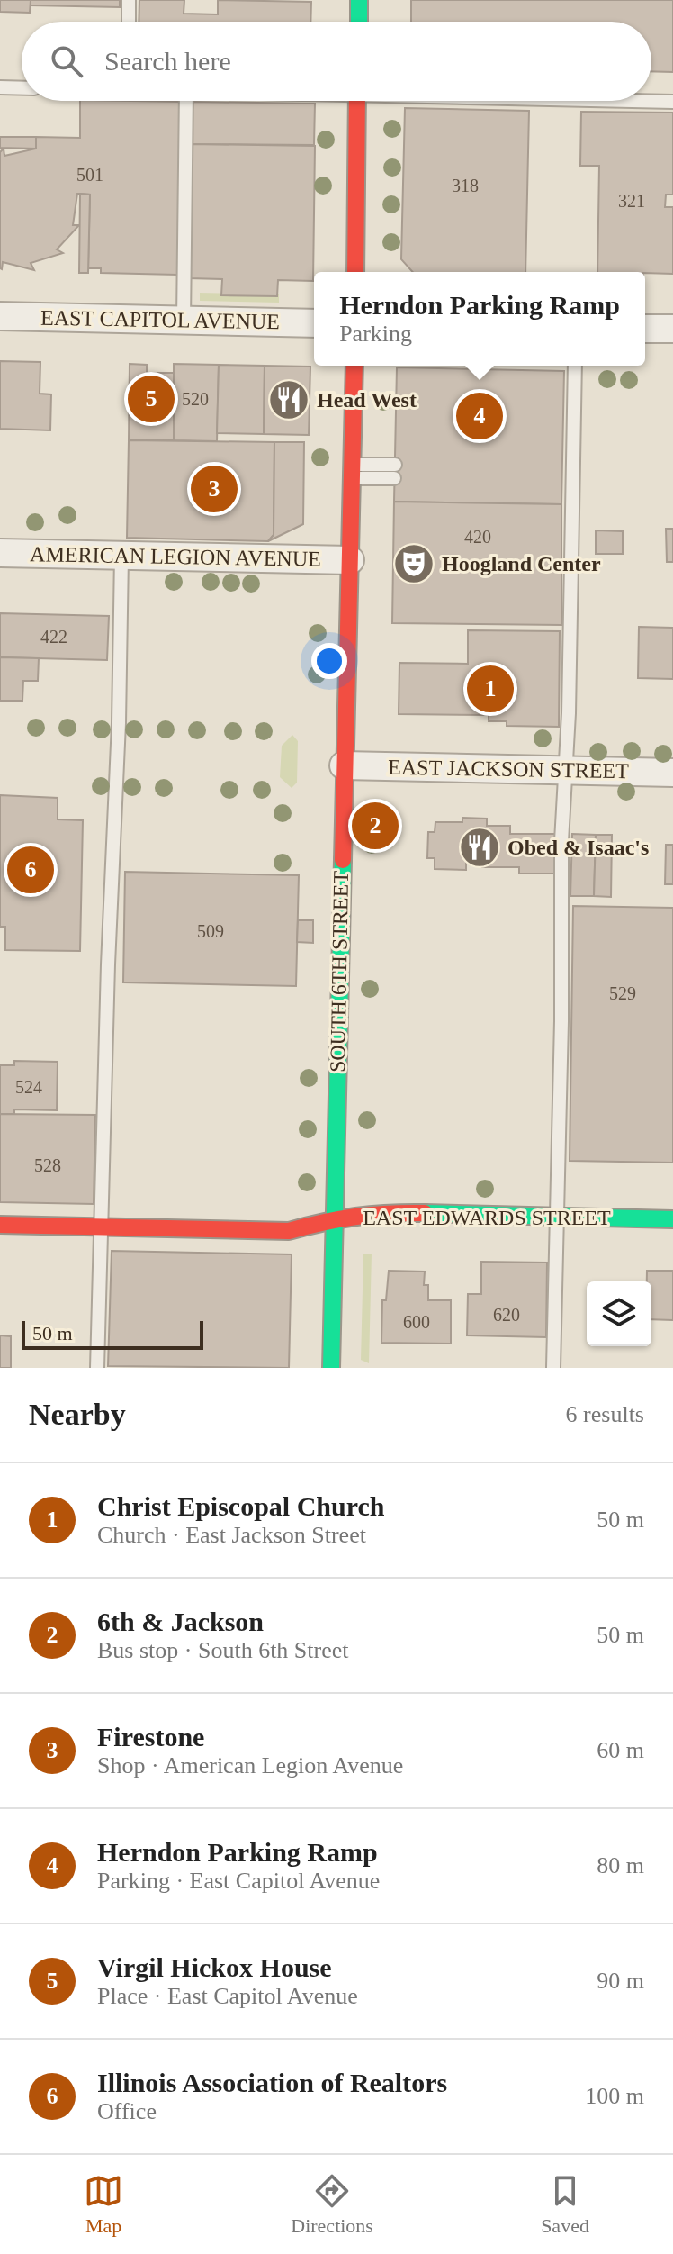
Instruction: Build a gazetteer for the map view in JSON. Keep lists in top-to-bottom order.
{
  "streets": {
    "main road": ["SOUTH 6TH STREET", "EAST EDWARDS STREET"],
    "street": ["EAST CAPITOL AVENUE", "AMERICAN LEGION AVENUE", "EAST JACKSON STREET"]
  },
  "crossings": [
    ["AMERICAN LEGION AVENUE", "SOUTH 6TH STREET"],
    ["EAST JACKSON STREET", "SOUTH 6TH STREET"],
    ["SOUTH 6TH STREET", "EAST EDWARDS STREET"]
  ],
  "places": {
    "restaurant": ["Head West", "Obed & Isaac's"],
    "theatre": ["Hoogland Center"]
  },
  "house_numbers": [
    "501",
    "318",
    "321",
    "520",
    "420",
    "422",
    "509",
    "529",
    "524",
    "528",
    "620",
    "600"
  ],
  "scale_bar": "50 m",
  "page": {
    "search": "Search here",
    "popup": ["Herndon Parking Ramp", "Parking"],
    "pins": [
      "5",
      "4",
      "3",
      "1",
      "2",
      "6"
    ],
    "scale": "50 m",
    "heading": ["Nearby", "6 results"],
    "list": [
      {
        "mark": "1",
        "name": "Christ Episcopal Church",
        "note": "Church · East Jackson Street",
        "value": "50 m"
      },
      {
        "mark": "2",
        "name": "6th & Jackson",
        "note": "Bus stop · South 6th Street",
        "value": "50 m"
      },
      {
        "mark": "3",
        "name": "Firestone",
        "note": "Shop · American Legion Avenue",
        "value": "60 m"
      },
      {
        "mark": "4",
        "name": "Herndon Parking Ramp",
        "note": "Parking · East Capitol Avenue",
        "value": "80 m"
      },
      {
        "mark": "5",
        "name": "Virgil Hickox House",
        "note": "Place · East Capitol Avenue",
        "value": "90 m"
      },
      {
        "mark": "6",
        "name": "Illinois Association of Realtors",
        "note": "Office",
        "value": "100 m"
      }
    ],
    "nav": ["Map", "Directions", "Saved"]
  }
}
